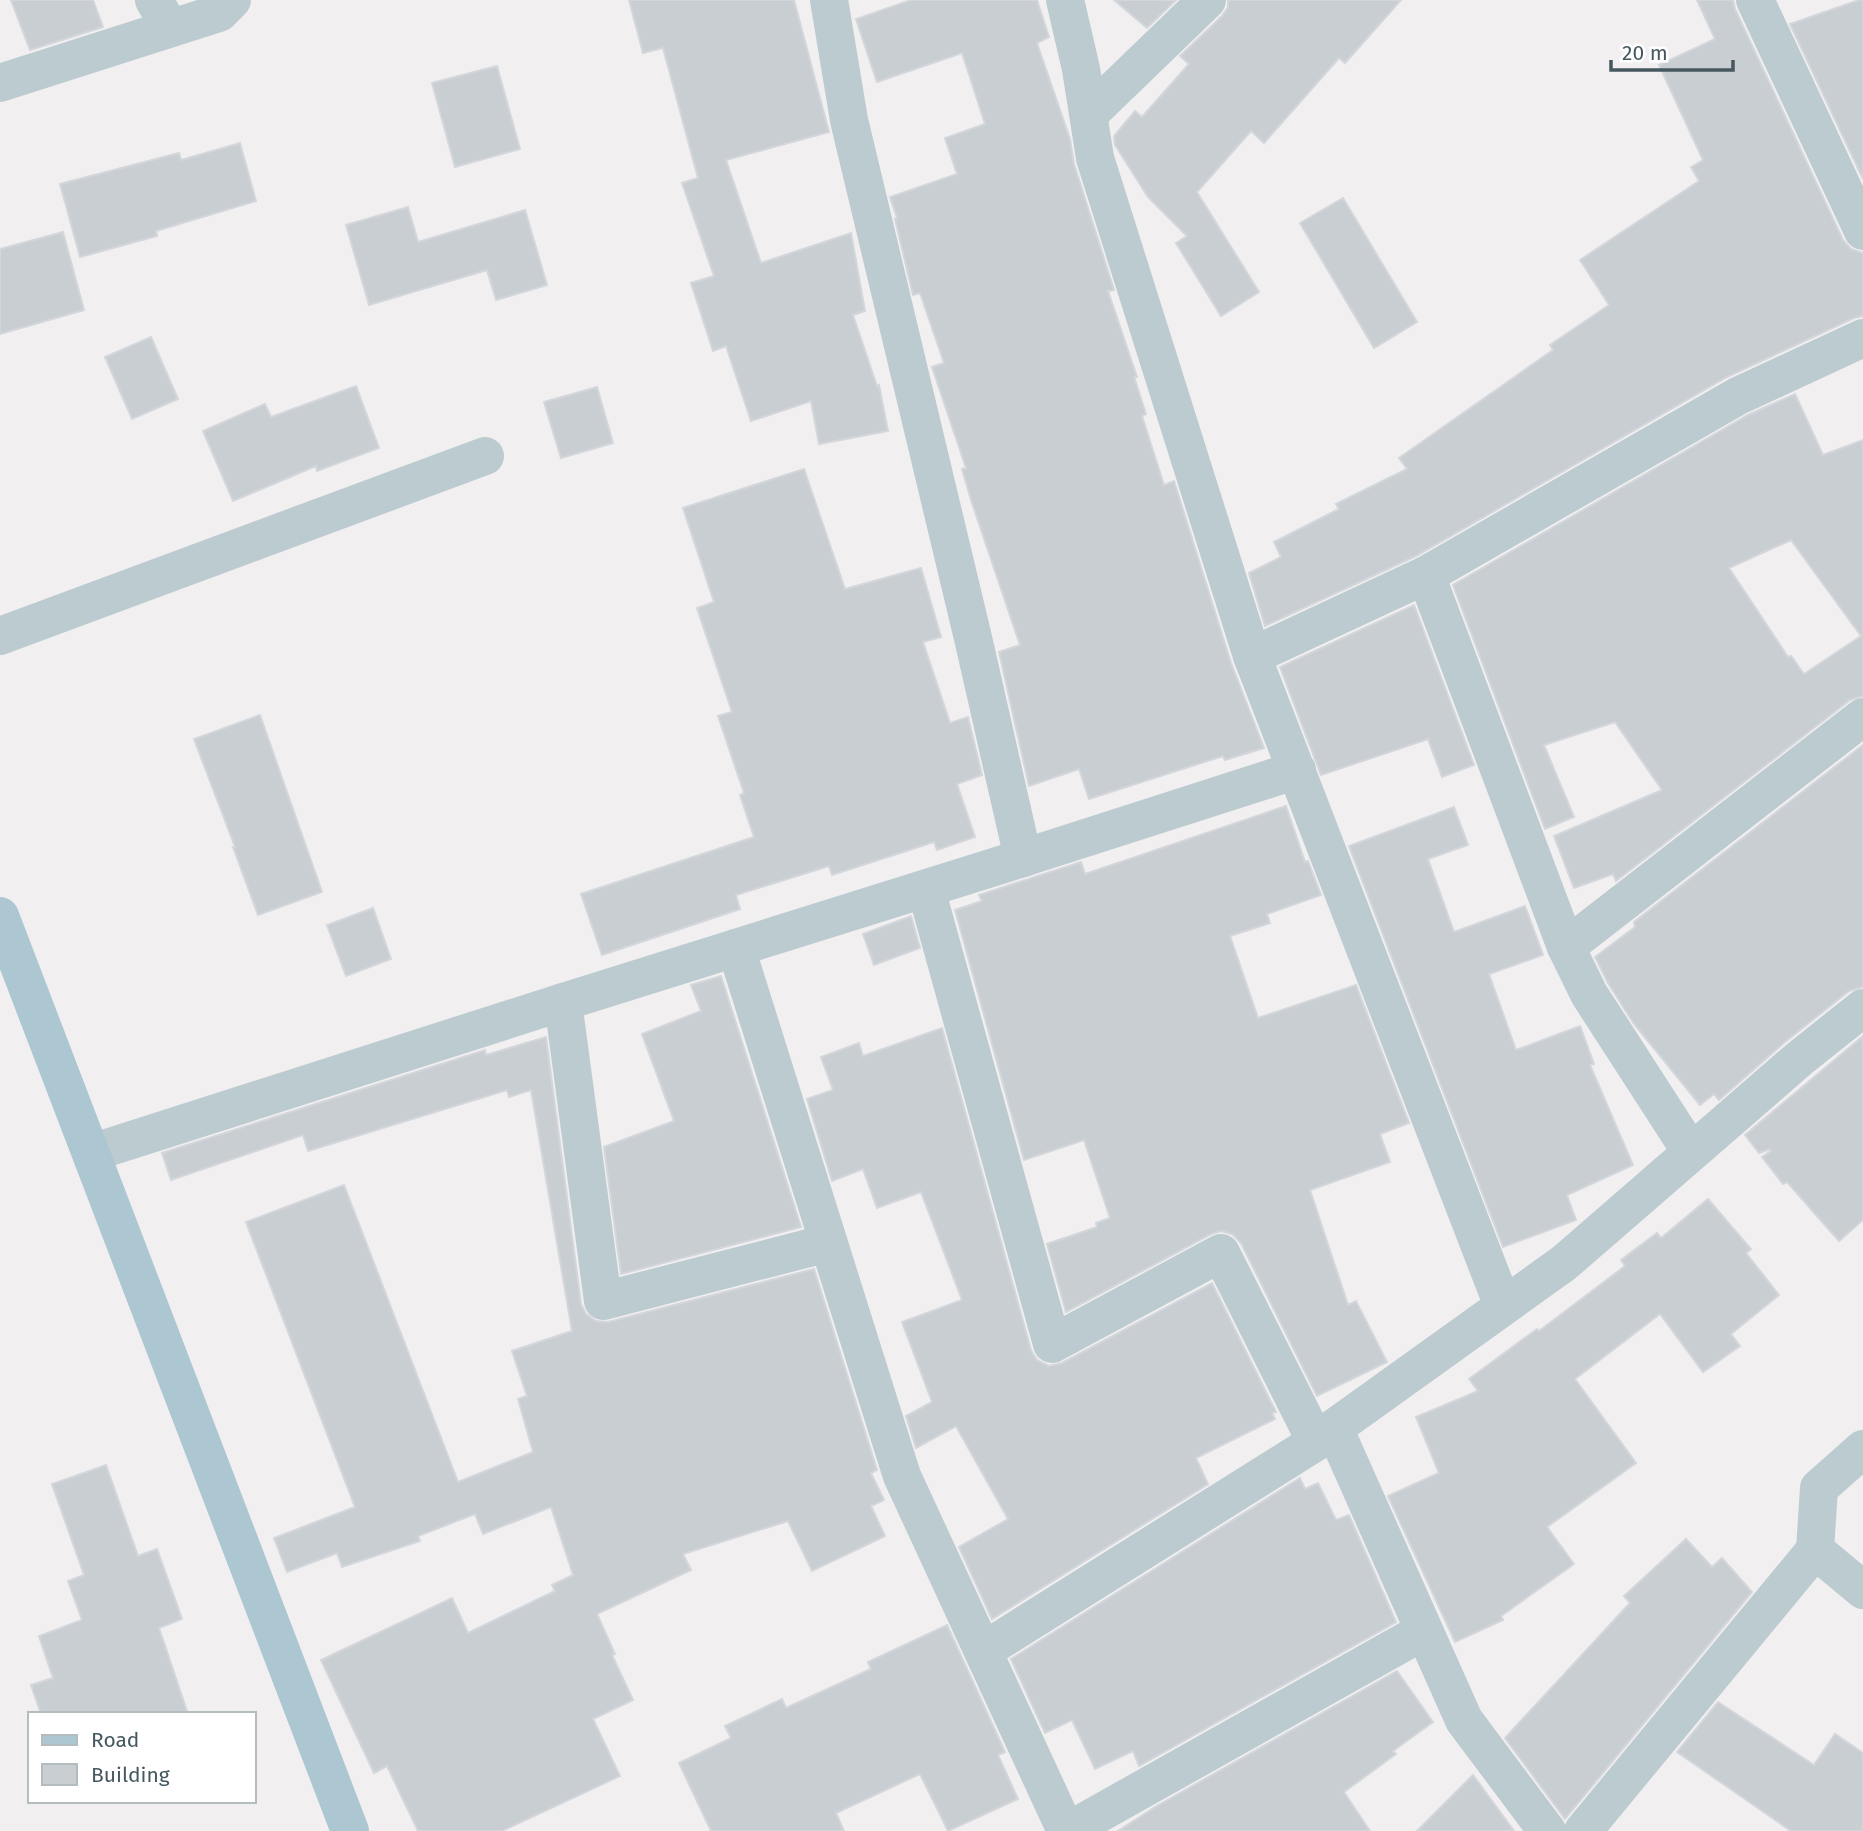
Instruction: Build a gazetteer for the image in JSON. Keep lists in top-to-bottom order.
{
  "legend": ["Road", "Building"],
  "scale_bar": "20 m"
}
